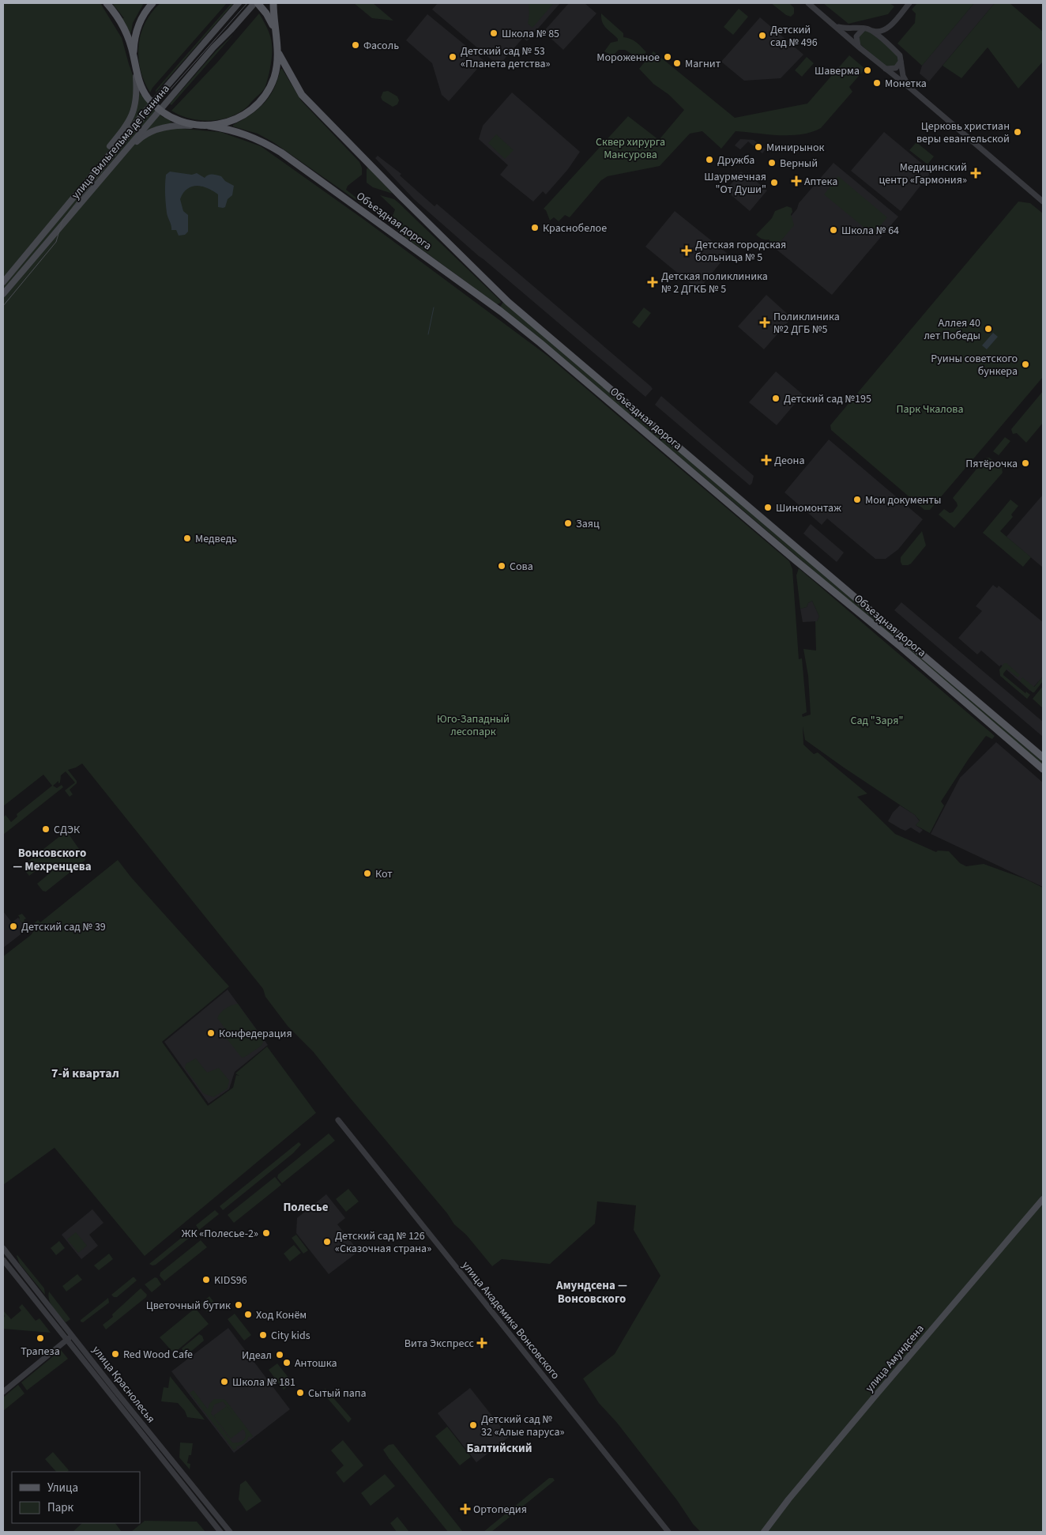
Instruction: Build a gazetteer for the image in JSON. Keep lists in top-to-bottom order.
{
  "streets": {
    "main road": ["улица Вильгельма де Геннина", "Объездная дорога", "улица Амундсена"],
    "street": ["улица Академика Вонсовского", "улица Краснолесья"]
  },
  "districts": [
    "Вонсовского — Мехренцева",
    "7-й квартал",
    "Полесье",
    "Амундсена — Вонсовского",
    "Балтийский"
  ],
  "parks": [
    "Сквер хирурга Мансурова",
    "Парк Чкалова",
    "Юго-Западный лесопарк",
    "Сад \"Заря\""
  ],
  "places": {
    "other": [
      "Школа № 85",
      "Детский сад № 496",
      "Фасоль",
      "Детский сад № 53 «Планета детства»",
      "Мороженное",
      "Магнит",
      "Шаверма",
      "Монетка",
      "Церковь христиан веры евангельской",
      "Минирынок",
      "Дружба",
      "Верный",
      "Шаурмечная \"От Души\"",
      "Краснобелое",
      "Школа № 64",
      "Аллея 40 лет Победы",
      "Руины советского бункера",
      "Детский сад №195",
      "Пятёрочка",
      "Мои документы",
      "Шиномонтаж",
      "Заяц",
      "Медведь",
      "Сова",
      "СДЭК",
      "Кот",
      "Детский сад № 39",
      "Конфедерация",
      "ЖК «Полесье-2»",
      "Детский сад № 126 «Сказочная страна»",
      "KIDS96",
      "Цветочный бутик",
      "Ход Конём",
      "City kids",
      "Трапеза",
      "Red Wood Cafe",
      "Идеал",
      "Антошка",
      "Школа № 181",
      "Сытый папа",
      "Детский сад № 32 «Алые паруса»"
    ],
    "health": [
      "Медицинский центр «Гармония»",
      "Аптека",
      "Детская городская больница № 5",
      "Детская поликлиника № 2 ДГКБ № 5",
      "Поликлиника №2 ДГБ №5",
      "Деона",
      "Вита Экспресс",
      "Ортопедия"
    ]
  },
  "legend": ["Улица", "Парк"]
}
